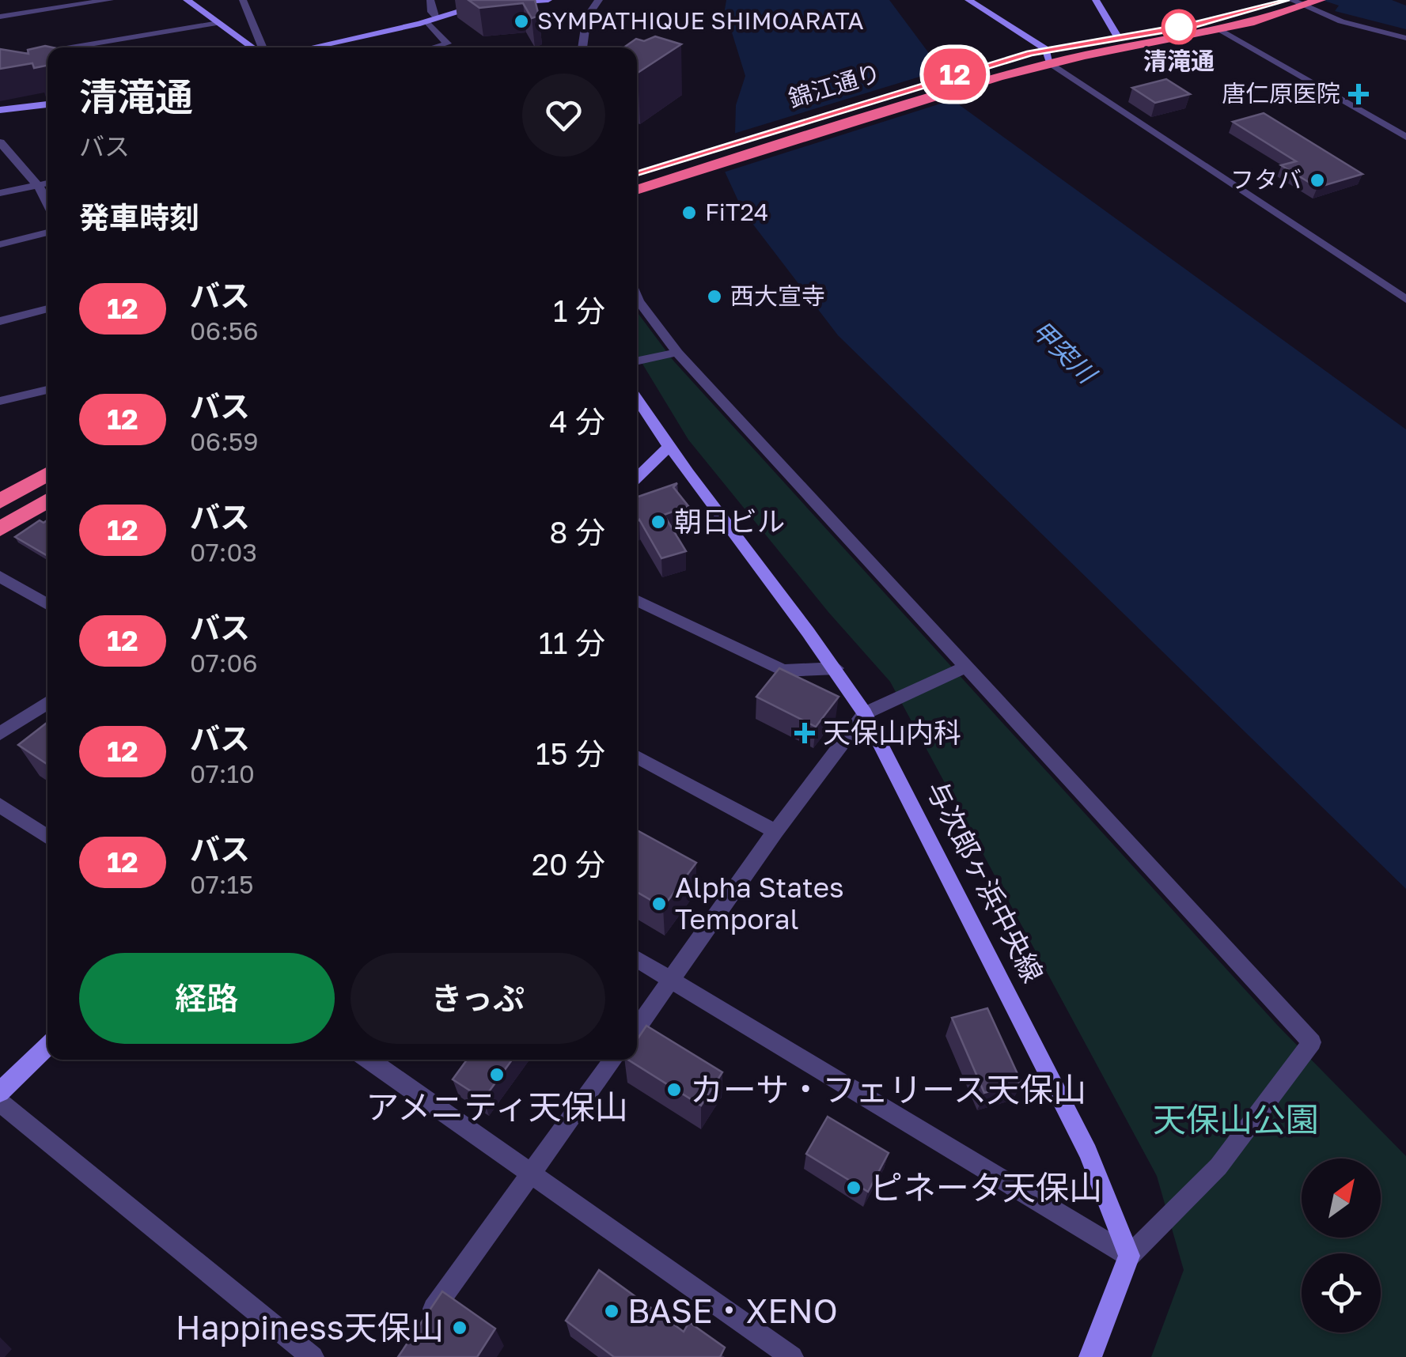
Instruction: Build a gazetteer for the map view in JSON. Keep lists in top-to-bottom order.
{
  "streets": {
    "highway": ["錦江通り"],
    "street": ["与次郎ヶ浜中央線"]
  },
  "water": ["甲突川"],
  "parks": ["天保山公園"],
  "places": {
    "other": [
      "SYMPATHIQUE SHIMOARATA",
      "清滝通",
      "フタバ",
      "FiT24",
      "西大宣寺",
      "朝日ビル",
      "Alpha States Temporal",
      "アメニティ天保山",
      "カーサ・フェリース天保山",
      "ピネータ天保山",
      "BASE・XENO",
      "Happiness天保山"
    ],
    "health": ["唐仁原医院", "天保山内科"]
  },
  "lines": ["bus line 12"],
  "north": "top right",
  "page": {
    "on_map": "12",
    "heading": [
      ["清滝通", "バス"],
      "発車時刻"
    ],
    "list": [
      {
        "mark": "12",
        "name": "バス",
        "note": "06:56",
        "value": "1 分"
      },
      {
        "mark": "12",
        "name": "バス",
        "note": "06:59",
        "value": "4 分"
      },
      {
        "mark": "12",
        "name": "バス",
        "note": "07:03",
        "value": "8 分"
      },
      {
        "mark": "12",
        "name": "バス",
        "note": "07:06",
        "value": "11 分"
      },
      {
        "mark": "12",
        "name": "バス",
        "note": "07:10",
        "value": "15 分"
      },
      {
        "mark": "12",
        "name": "バス",
        "note": "07:15",
        "value": "20 分"
      }
    ],
    "buttons": ["経路", "きっぷ"]
  }
}
